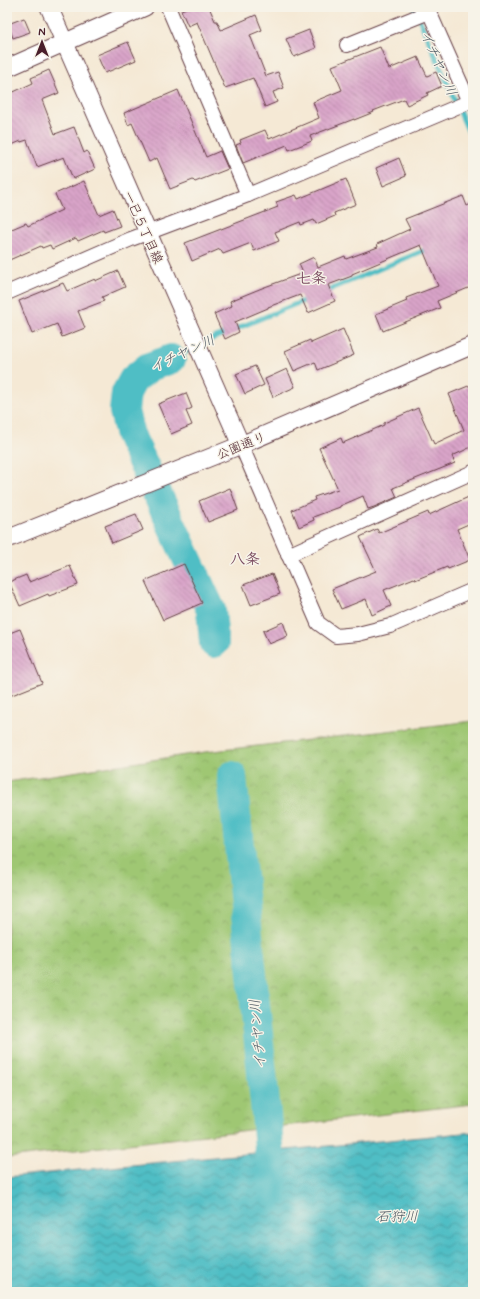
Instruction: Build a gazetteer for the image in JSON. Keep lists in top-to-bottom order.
{
  "streets": {
    "street": ["一已５丁目線", "公園通り"]
  },
  "crossings": [
    ["一已５丁目線", "公園通り"]
  ],
  "districts": ["七条", "八条"],
  "water": ["イチヤン川", "石狩川"],
  "north": "top"
}
